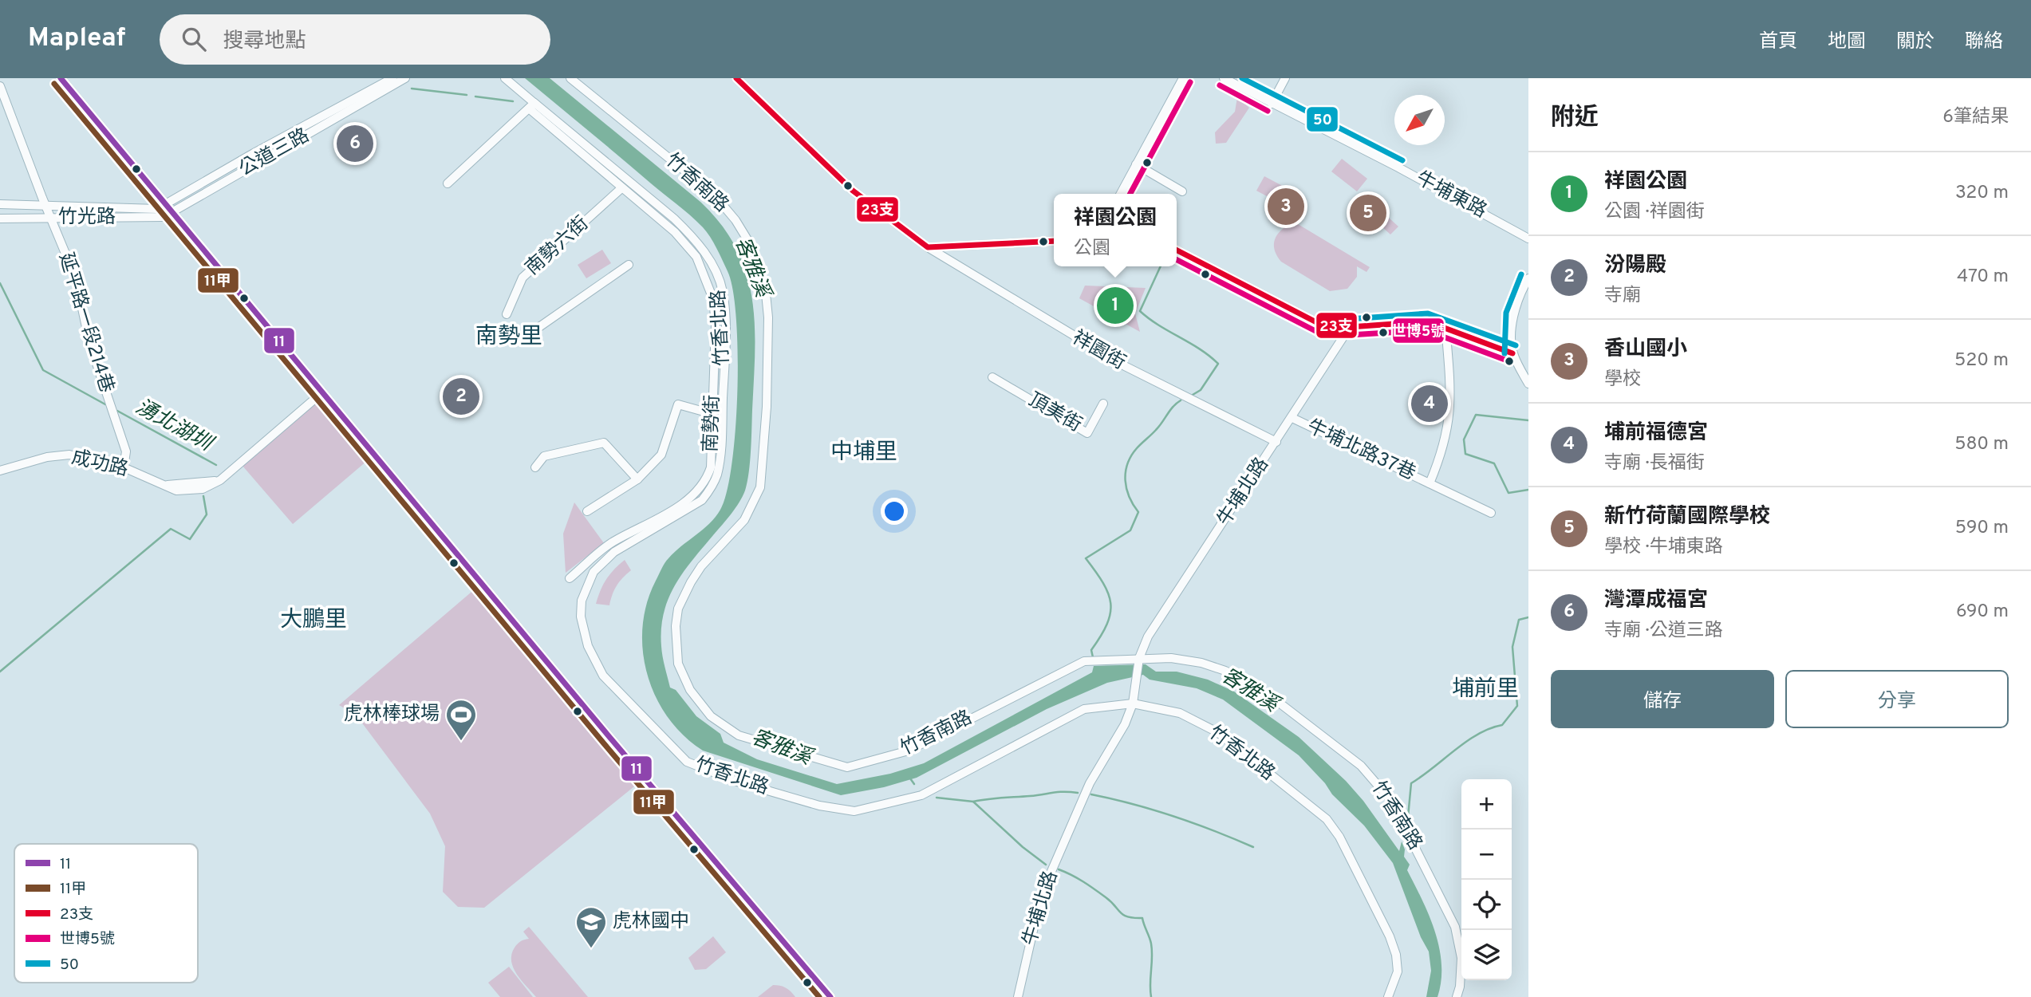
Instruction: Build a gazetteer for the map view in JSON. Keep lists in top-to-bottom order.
{
  "streets": {
    "street": [
      "公道三路",
      "竹香南路",
      "牛埔東路",
      "竹光路",
      "南勢六街",
      "延平路一段214巷",
      "竹香北路",
      "祥園街",
      "頂美街",
      "南勢街",
      "牛埔北路37巷",
      "成功路",
      "牛埔北路"
    ]
  },
  "crossings": [
    ["公道三路", "竹光路"],
    ["竹香南路", "牛埔北路"],
    ["竹光路", "延平路一段214巷"],
    ["南勢六街", "南勢街"],
    ["延平路一段214巷", "成功路"],
    ["竹香北路", "南勢街"],
    ["竹香北路", "牛埔北路"],
    ["祥園街", "牛埔北路"],
    ["牛埔北路37巷", "牛埔北路"]
  ],
  "districts": [
    "南勢里",
    "中埔里",
    "大鵬里",
    "埔前里"
  ],
  "water": ["客雅溪", "湧北湖圳"],
  "places": {
    "sports": ["虎林棒球場"],
    "school or university": ["虎林國中"]
  },
  "lines": [
    "transit line 11",
    "transit line 23支",
    "transit line 50",
    "transit line 世博5號",
    "transit line 11甲"
  ],
  "legend": [
    "11",
    "11甲",
    "23支",
    "世博5號",
    "50"
  ],
  "north": "bottom left",
  "page": {
    "header": "Mapleaf",
    "search": "搜尋地點",
    "nav": [
      "首頁",
      "地圖",
      "關於",
      "聯絡"
    ],
    "heading": ["附近", "6筆結果"],
    "pins": [
      "6",
      "3",
      "5",
      "1",
      "2",
      "4"
    ],
    "list": [
      {
        "mark": "1",
        "name": "祥園公園",
        "note": "公園 · 祥園街",
        "value": "320 m"
      },
      {
        "mark": "2",
        "name": "汾陽殿",
        "note": "寺廟",
        "value": "470 m"
      },
      {
        "mark": "3",
        "name": "香山國小",
        "note": "學校",
        "value": "520 m"
      },
      {
        "mark": "4",
        "name": "埔前福德宮",
        "note": "寺廟 · 長福街",
        "value": "580 m"
      },
      {
        "mark": "5",
        "name": "新竹荷蘭國際學校",
        "note": "學校 · 牛埔東路",
        "value": "590 m"
      },
      {
        "mark": "6",
        "name": "灣潭成福宮",
        "note": "寺廟 · 公道三路",
        "value": "690 m"
      }
    ],
    "popup": ["祥園公園", "公園"],
    "buttons": ["儲存", "分享"],
    "map_buttons": ["+", "−"]
  }
}
